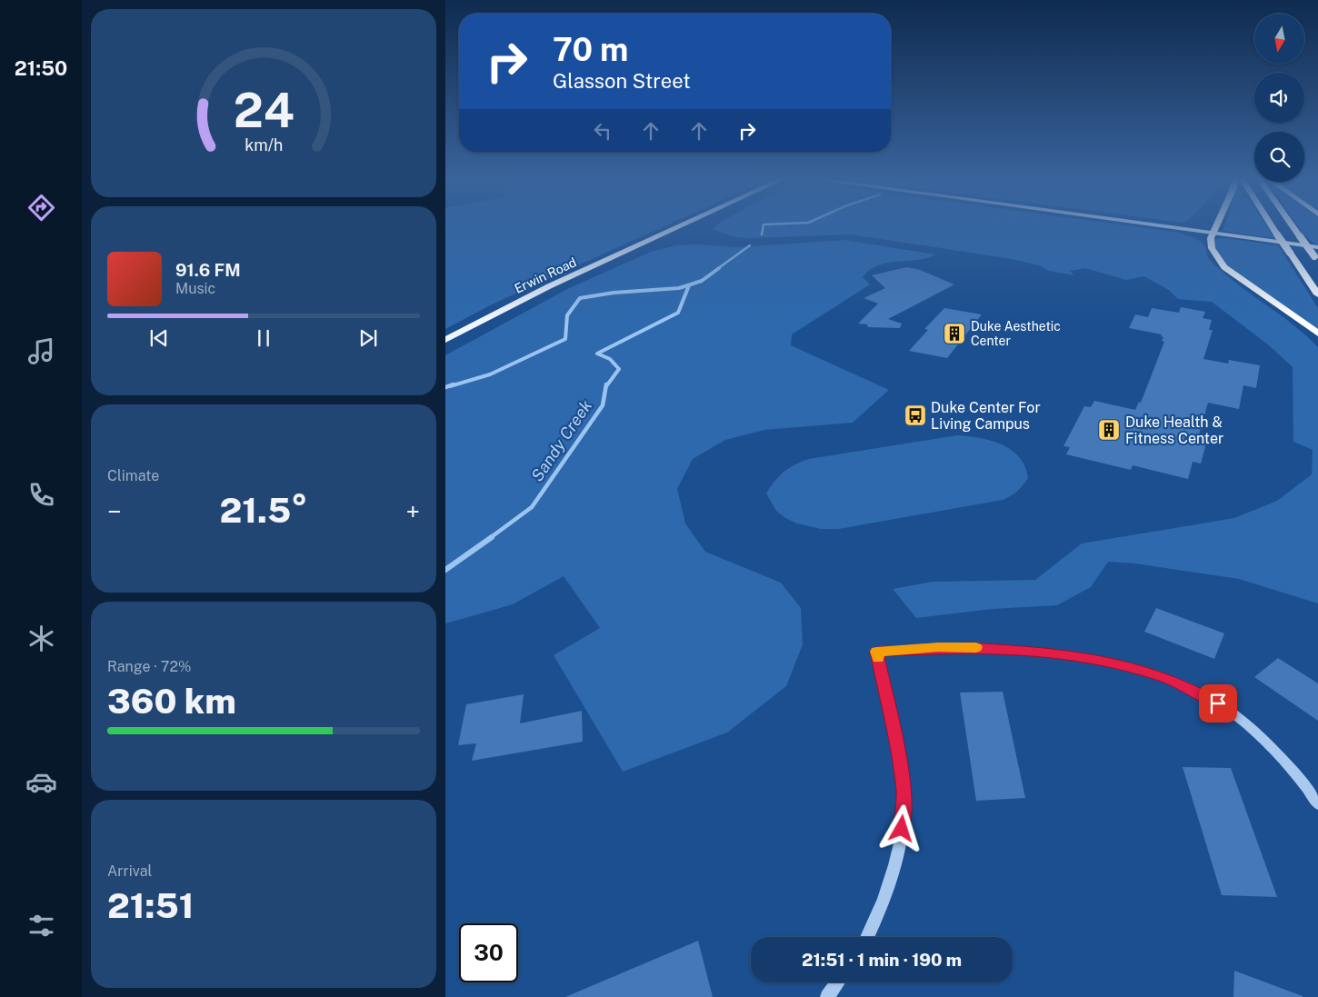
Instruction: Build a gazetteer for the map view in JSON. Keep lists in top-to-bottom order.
{
  "streets": {
    "main road": ["Erwin Road"]
  },
  "water": ["Sandy Creek"],
  "places": {
    "building": ["Duke Aesthetic Center", "Duke Health & Fitness Center"],
    "bus stop": ["Duke Center For Living Campus"]
  },
  "north": "bottom",
  "page": {
    "tabs": "21:50",
    "turn": ["70 m", "Glasson Street"],
    "song": ["91.6 FM", "Music"],
    "tile": [
      "Climate",
      ["Range · 72%", "360 km"],
      ["Arrival", "21:51"]
    ],
    "heat": ["−", "21.5°", "+"],
    "limit": "30",
    "trip": "21:51 · 1 min · 190 m",
    "gauge": ["24", "km/h"]
  }
}
